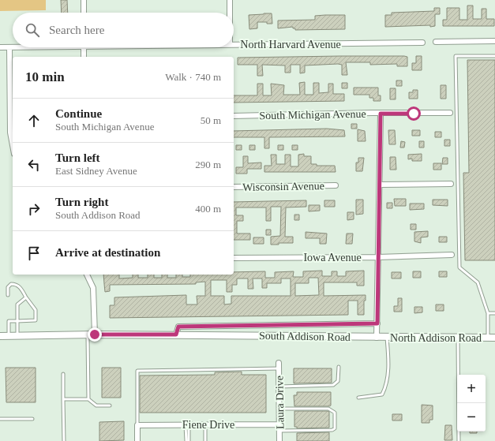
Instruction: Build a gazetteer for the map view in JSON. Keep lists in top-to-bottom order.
{
  "streets": {
    "street": [
      "North Harvard Avenue",
      "South Michigan Avenue",
      "Wisconsin Avenue",
      "Iowa Avenue",
      "South Addison Road",
      "North Addison Road",
      "Laura Drive",
      "Fiene Drive"
    ]
  },
  "crossings": [
    ["South Addison Road", "North Addison Road"],
    ["Laura Drive", "Fiene Drive"]
  ],
  "page": {
    "search": "Search here",
    "heading": ["10 min", "Walk · 740 m"],
    "list": [
      ["Continue", "South Michigan Avenue", "50 m"],
      ["Turn left", "East Sidney Avenue", "290 m"],
      ["Turn right", "South Addison Road", "400 m"],
      "Arrive at destination"
    ],
    "map_buttons": ["+", "−"]
  }
}
